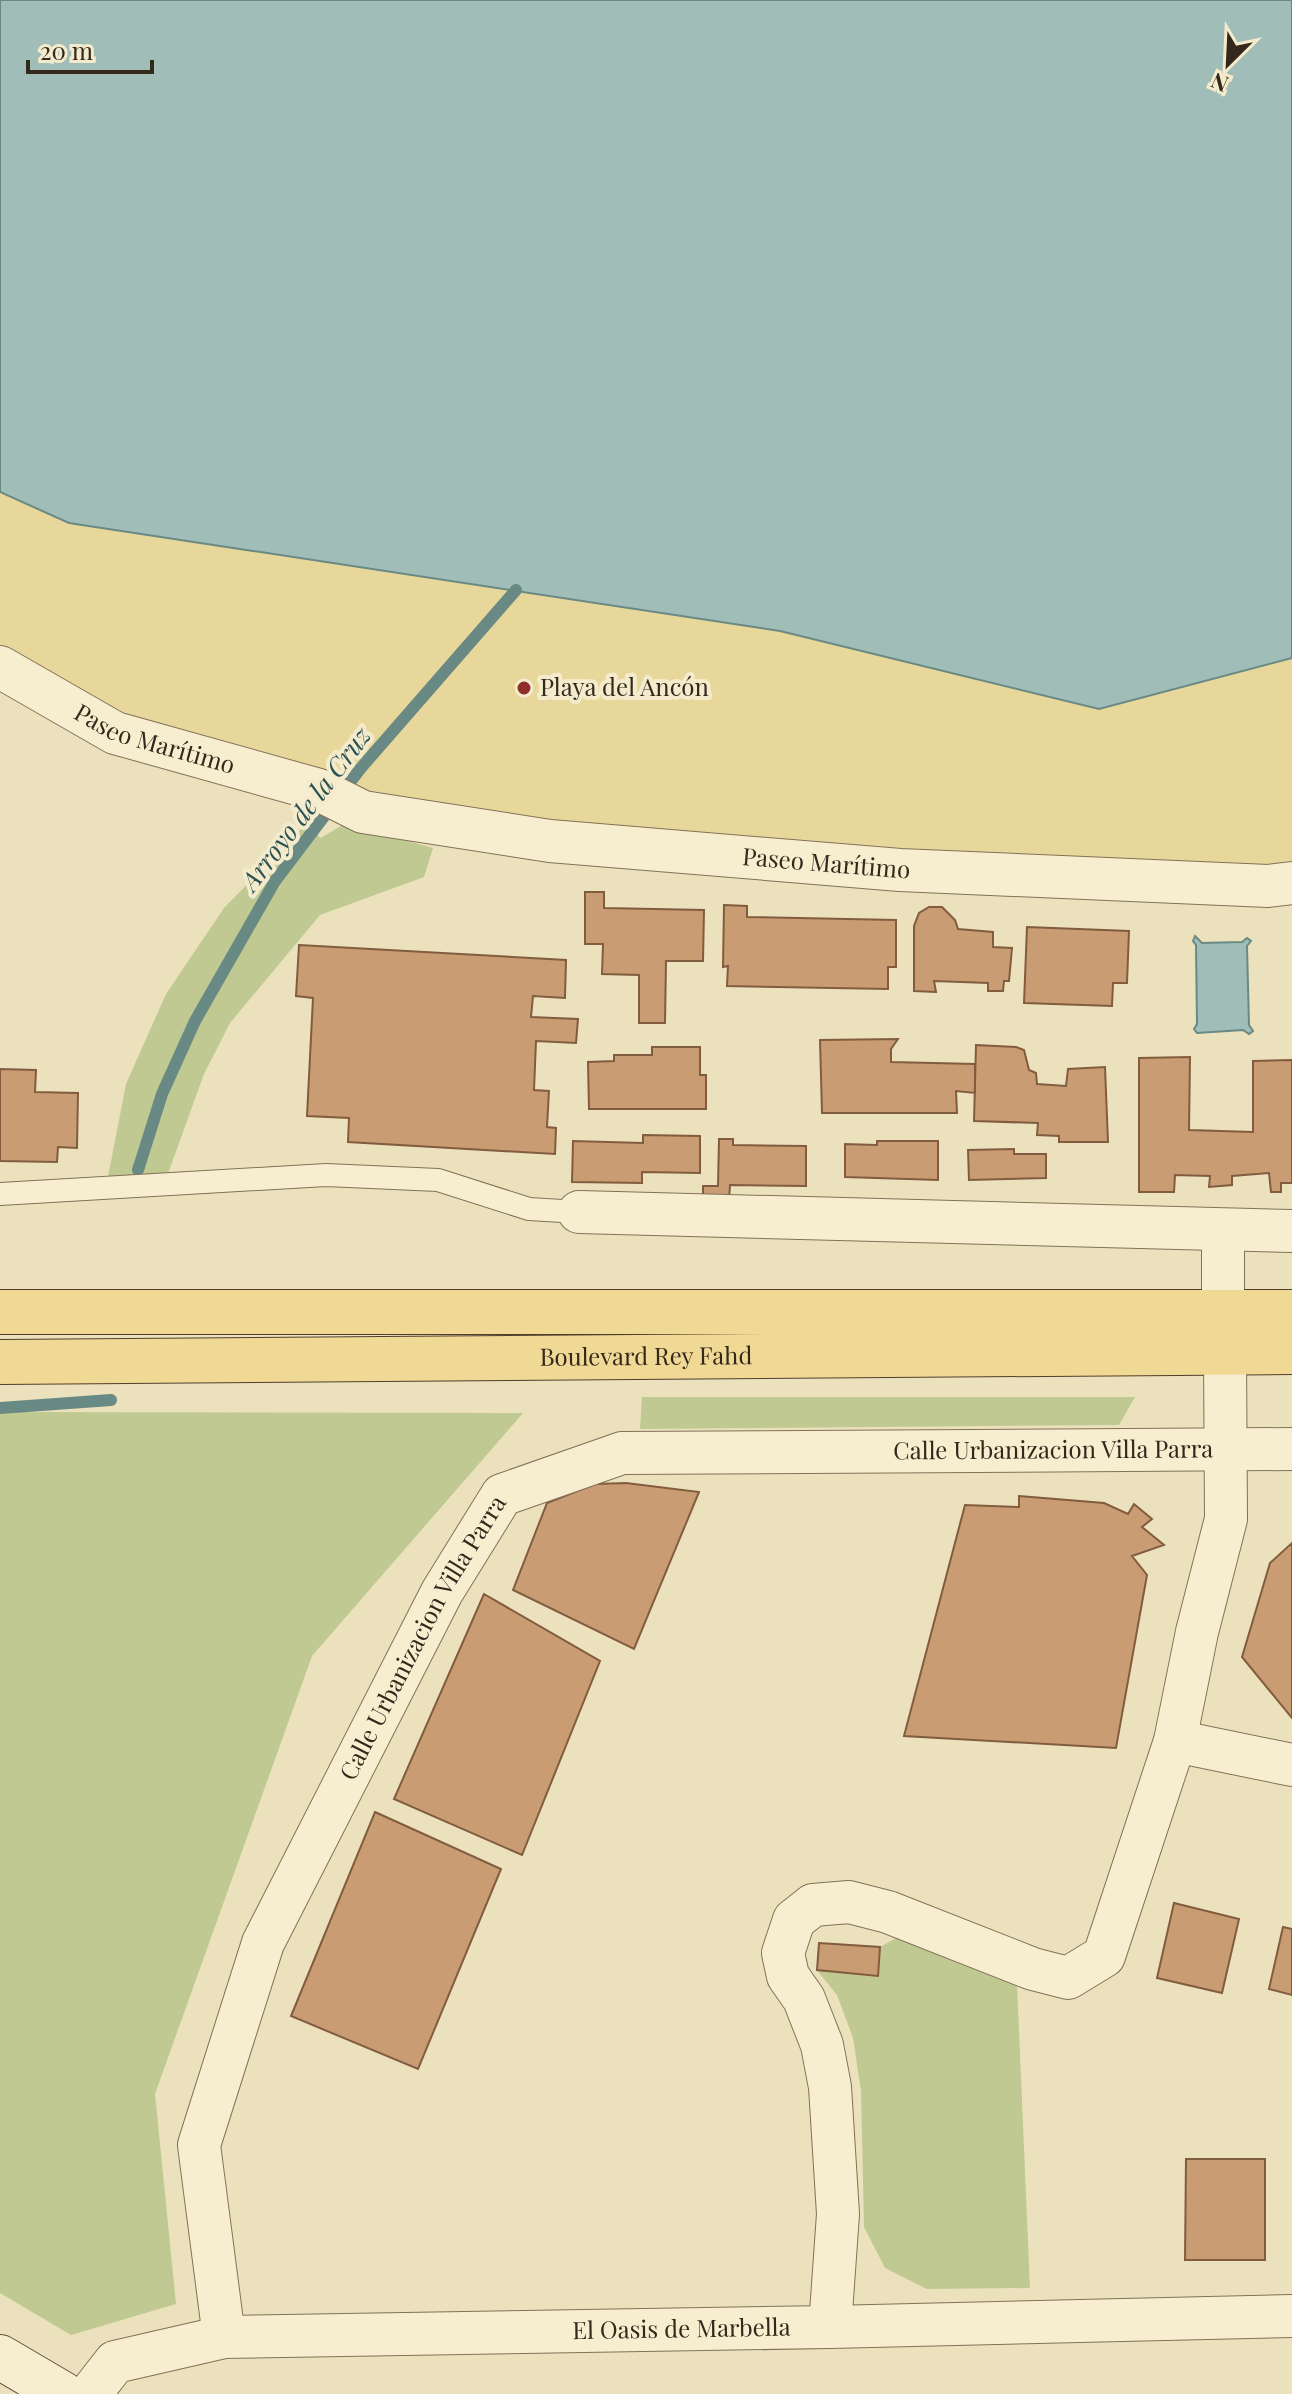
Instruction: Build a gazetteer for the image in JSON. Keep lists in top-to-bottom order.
{
  "streets": {
    "main road": ["Boulevard Rey Fahd"],
    "street": ["Paseo Marítimo", "Calle Urbanizacion Villa Parra", "El Oasis de Marbella"]
  },
  "crossings": [
    ["Boulevard Rey Fahd", "Calle Urbanizacion Villa Parra"],
    ["Calle Urbanizacion Villa Parra", "El Oasis de Marbella"]
  ],
  "water": ["Arroyo de la Cruz"],
  "places": ["Playa del Ancón"],
  "scale_bar": "20 m",
  "north": "bottom left"
}
